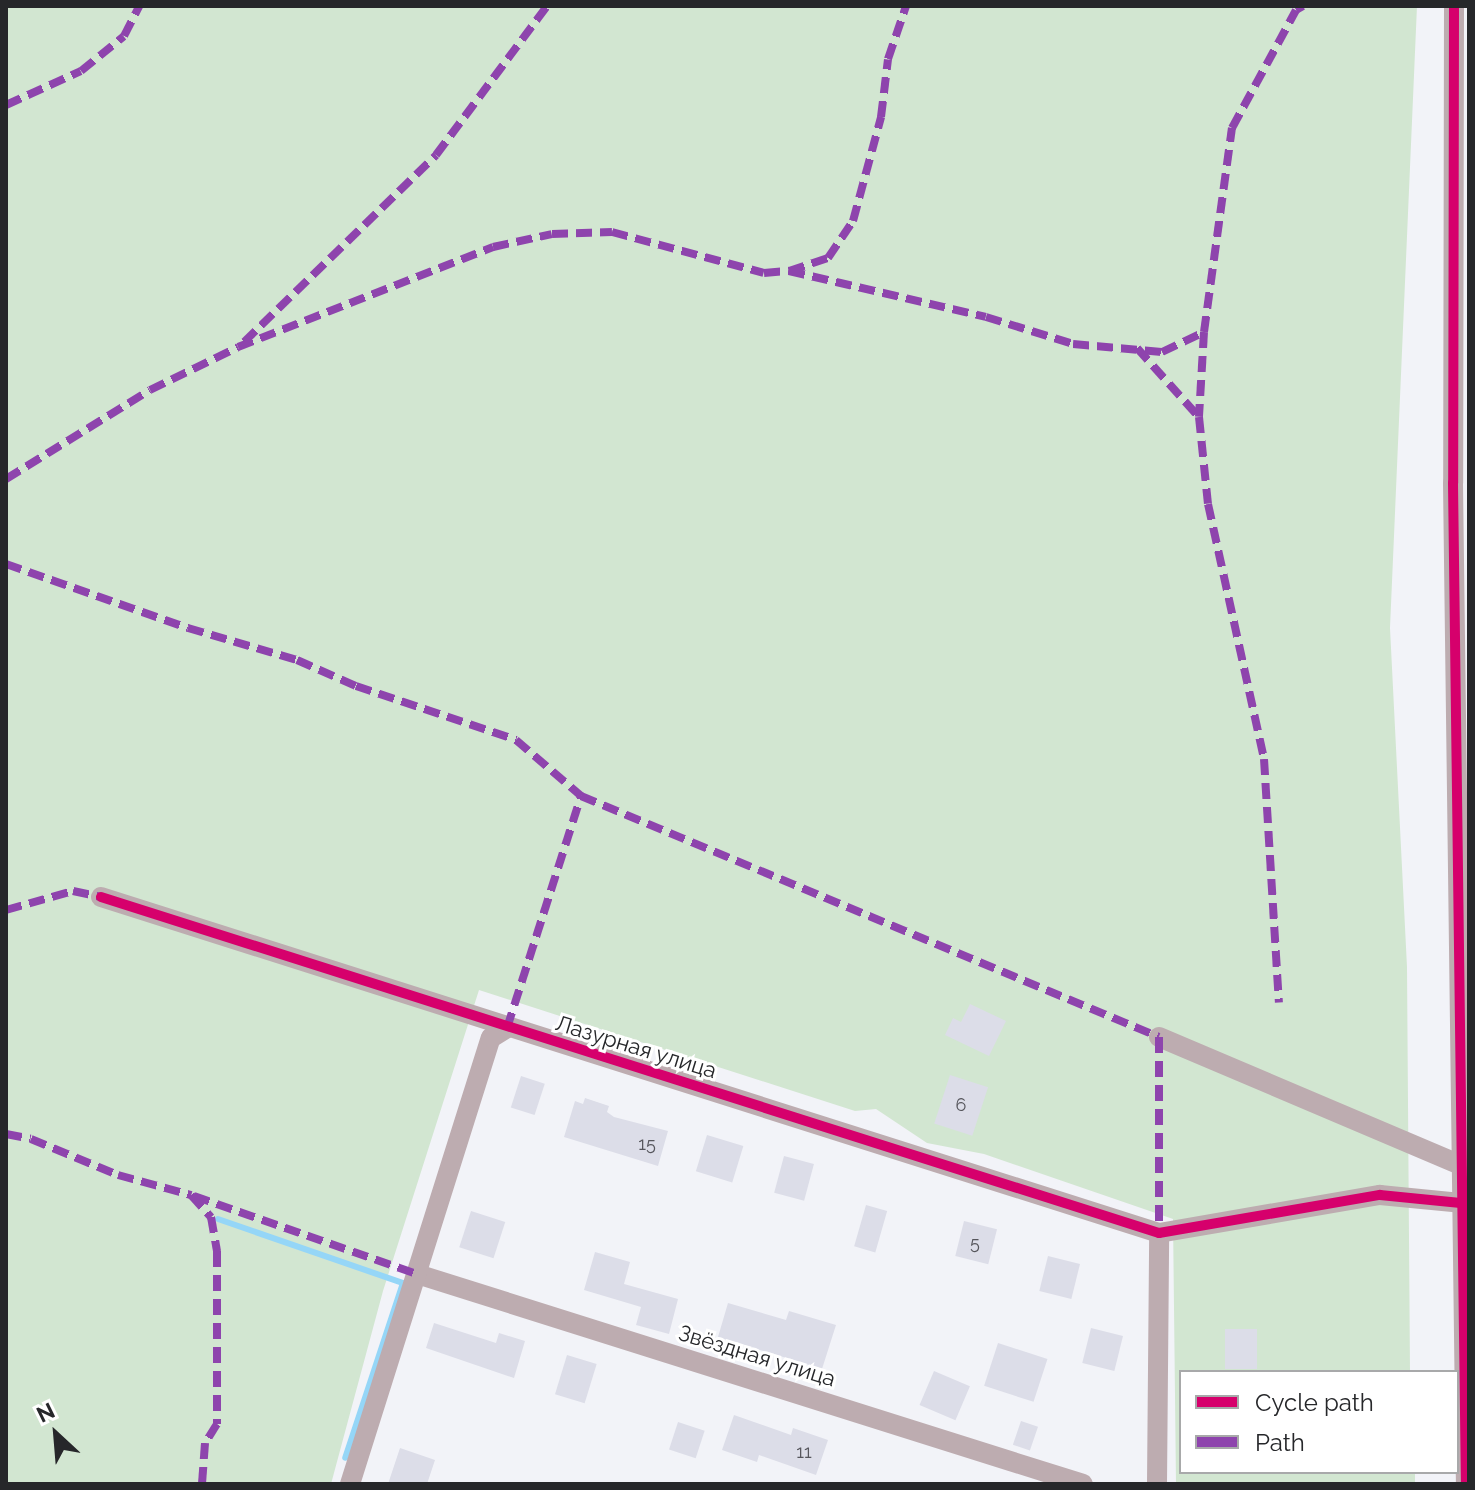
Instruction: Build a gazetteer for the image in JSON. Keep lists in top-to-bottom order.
{
  "streets": {
    "street": ["Лазурная улица", "Звёздная улица"]
  },
  "house_numbers": [
    "6",
    "15",
    "5",
    "11"
  ],
  "legend": ["Cycle path", "Path"],
  "north": "top left"
}
